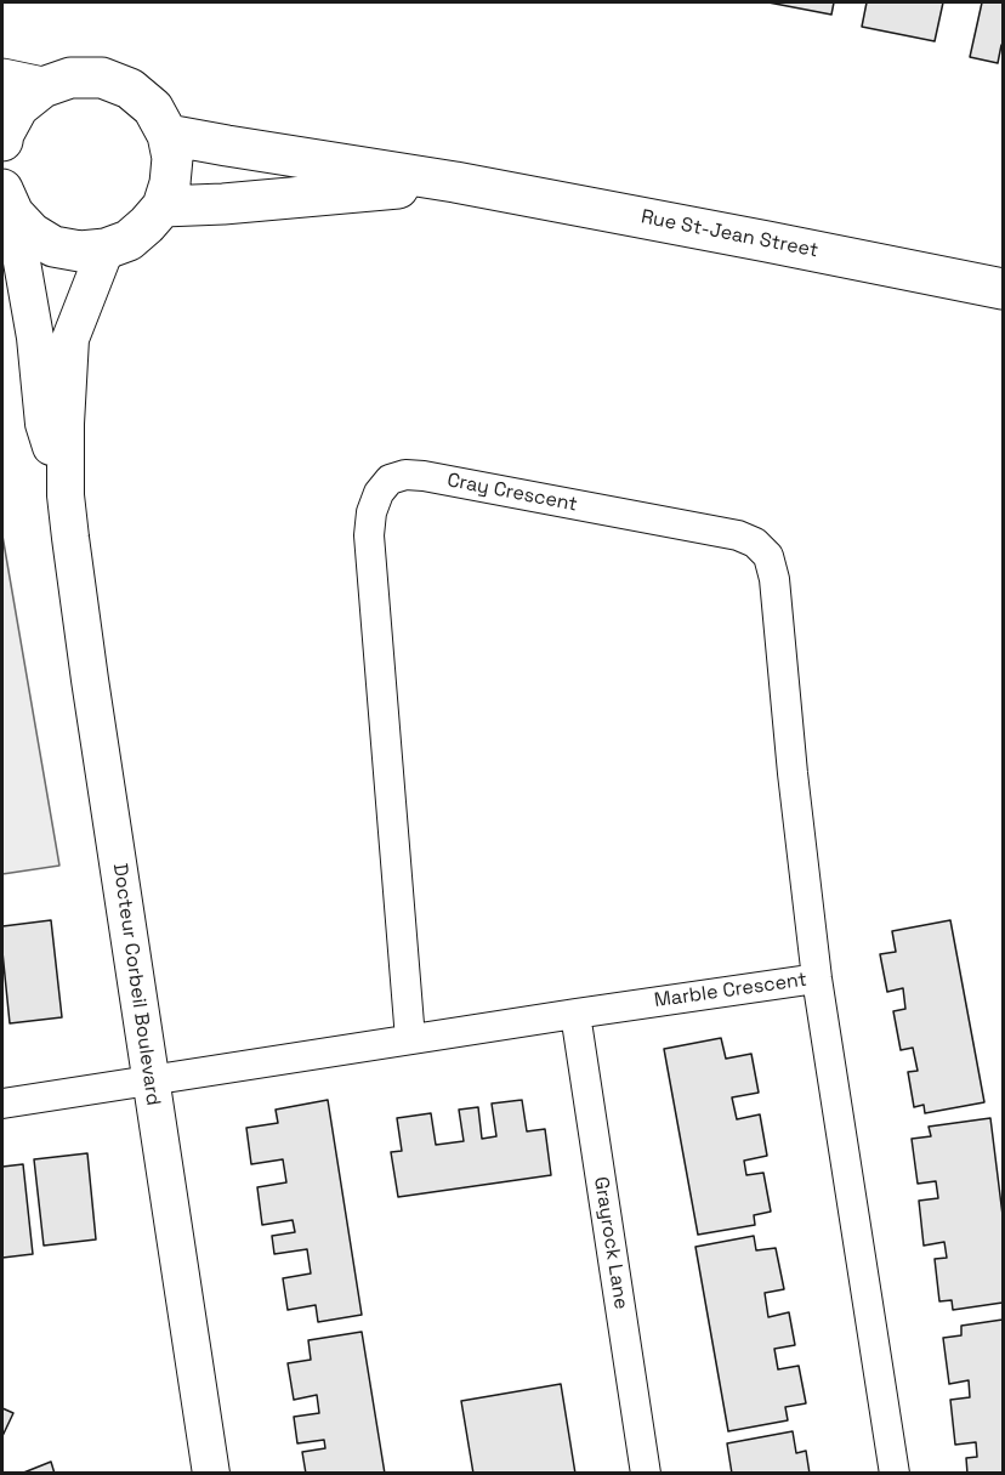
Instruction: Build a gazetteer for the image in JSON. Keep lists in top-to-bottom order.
{
  "streets": {
    "main road": ["Rue St-Jean Street"],
    "street": [
      "Cray Crescent",
      "Docteur Corbeil Boulevard",
      "Marble Crescent",
      "Grayrock Lane"
    ]
  },
  "crossings": [
    ["Cray Crescent", "Marble Crescent"],
    ["Docteur Corbeil Boulevard", "Marble Crescent"],
    ["Marble Crescent", "Grayrock Lane"]
  ]
}
